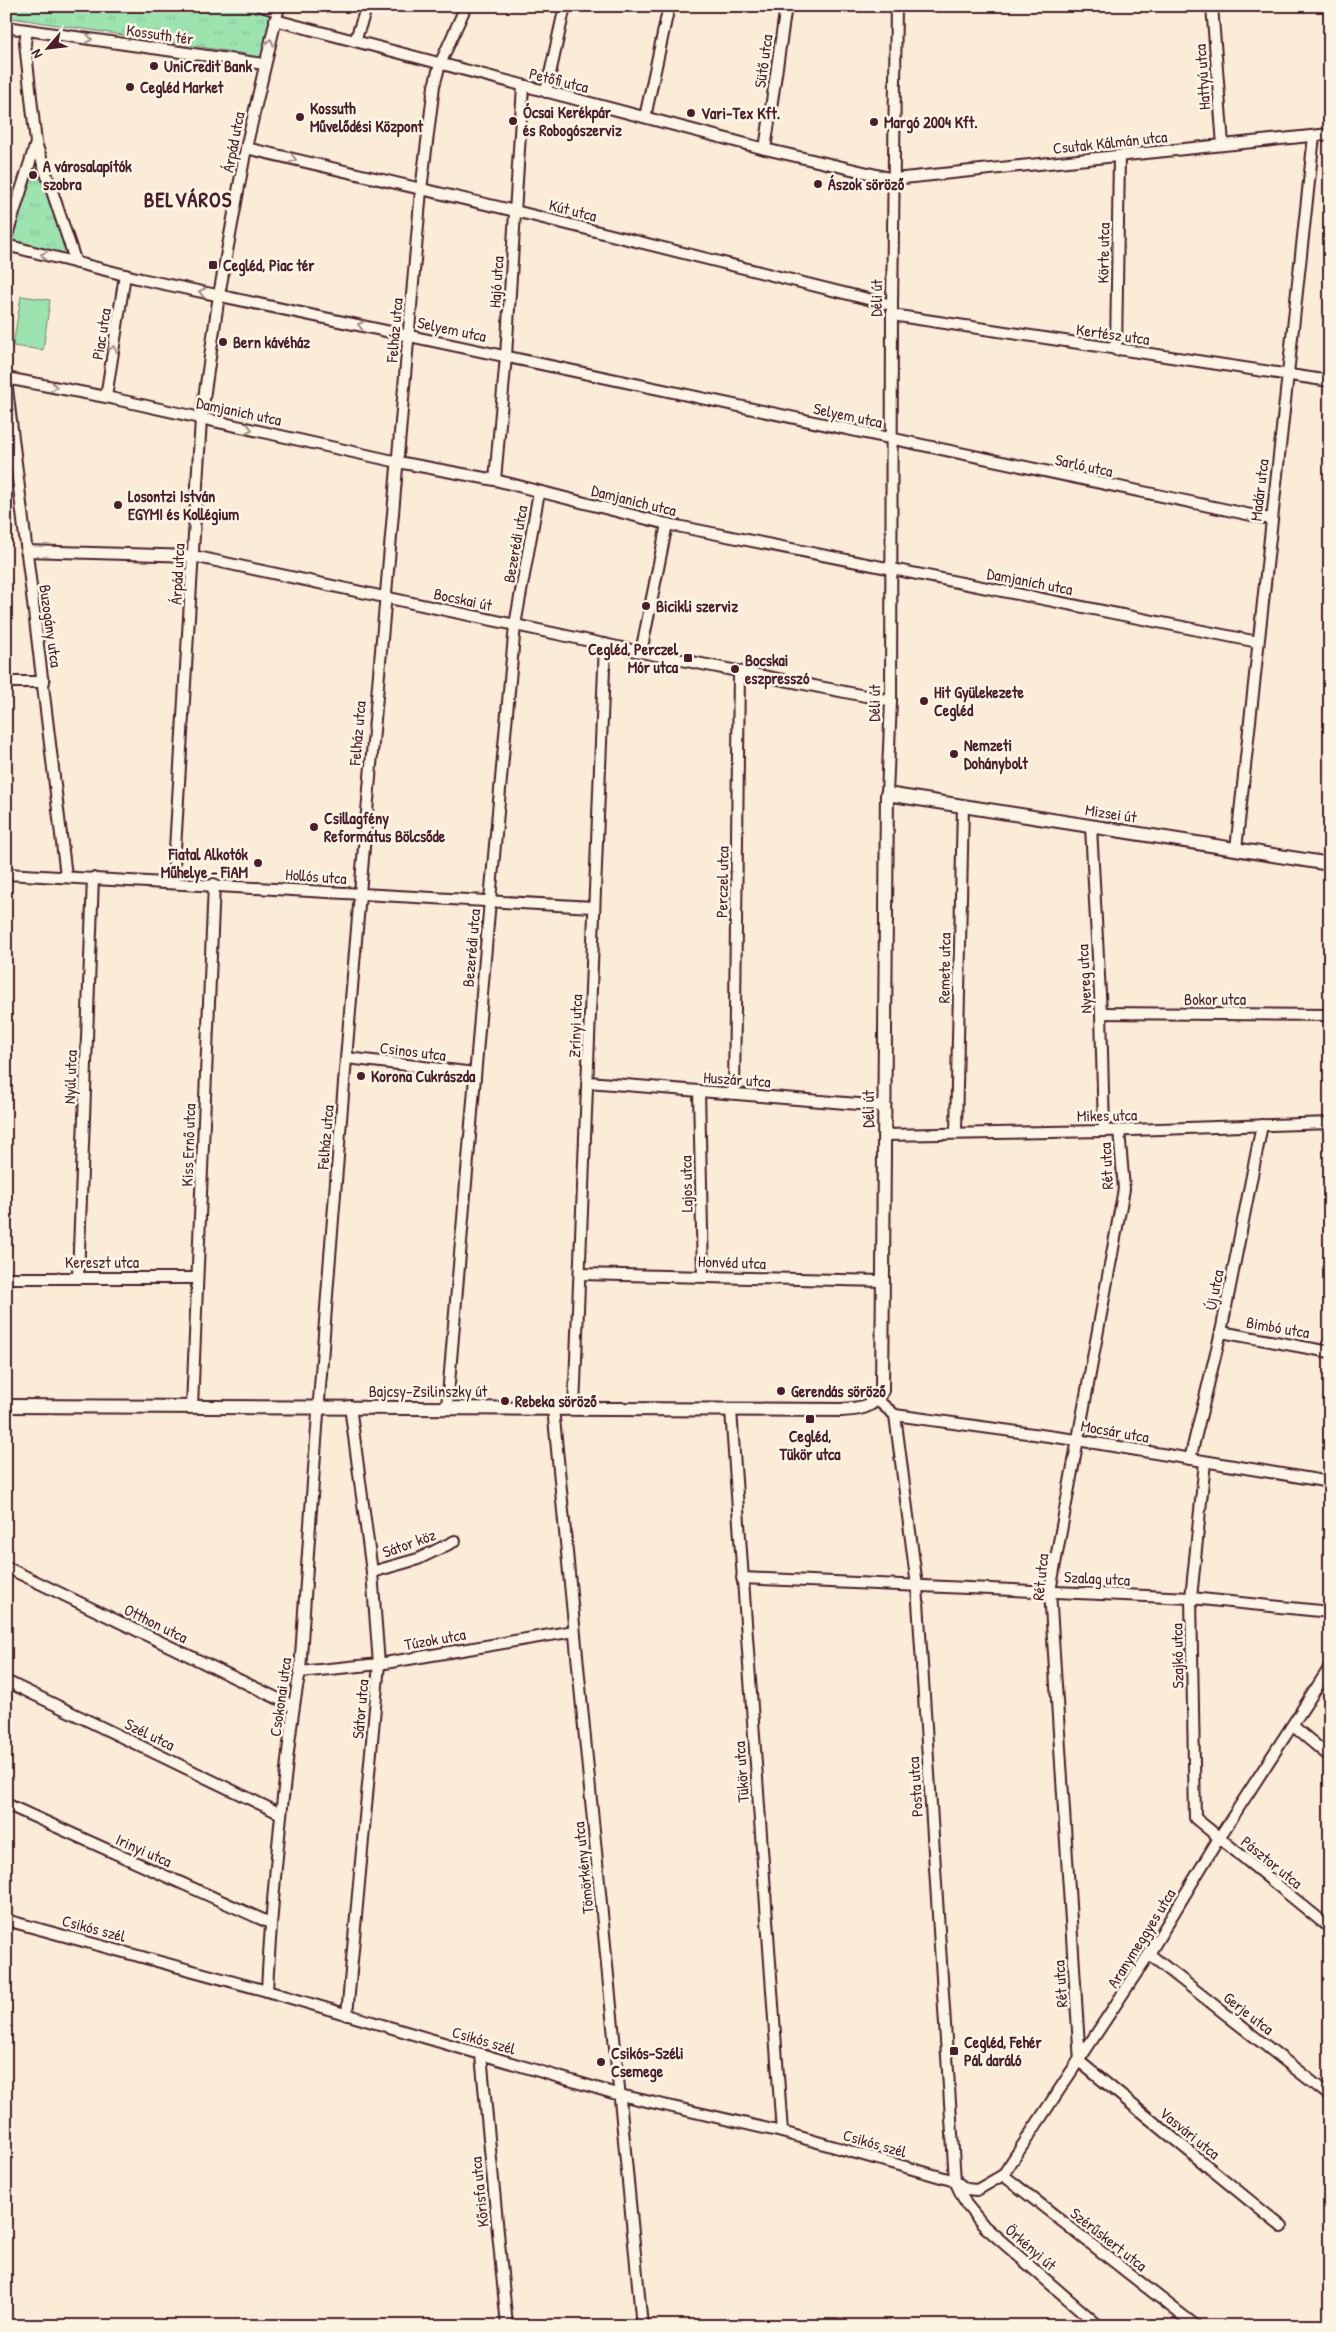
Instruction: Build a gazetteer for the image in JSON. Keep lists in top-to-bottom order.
{
  "streets": {
    "main road": ["Déli út", "Mizsei út", "Bajcsy-Zsilinszky út"],
    "street": [
      "Kossuth tér",
      "Sütő utca",
      "Hattyú utca",
      "Petőfi utca",
      "Árpád utca",
      "Csutak Kálmán utca",
      "Kút utca",
      "Körte utca",
      "Hajó utca",
      "Selyem utca",
      "Felház utca",
      "Piac utca",
      "Kertész utca",
      "Damjanich utca",
      "Sarló utca",
      "Madár utca",
      "Bezerédi utca",
      "Bocskai út",
      "Buzogány utca",
      "Hollós utca",
      "Perczel utca",
      "Remete utca",
      "Nyereg utca",
      "Bokor utca",
      "Zrínyi utca",
      "Csinos utca",
      "Nyúl utca",
      "Huszár utca",
      "Mikes utca",
      "Kiss Ernő utca",
      "Rét utca",
      "Lajos utca",
      "Kereszt utca",
      "Honvéd utca",
      "Új utca",
      "Bimbó utca",
      "Mocsár utca",
      "Sátor köz",
      "Szalag utca",
      "Otthon utca",
      "Túzok utca",
      "Szajkó utca",
      "Csokonai utca",
      "Sátor utca",
      "Szél utca",
      "Tükör utca",
      "Posta utca",
      "Irinyi utca",
      "Pásztor utca",
      "Tömörkény utca",
      "Csikós szél",
      "Aranymeggyes utca",
      "Gerje utca",
      "Vasvári utca",
      "Kőrisfa utca",
      "Szérűskert utca",
      "Örkényi út"
    ]
  },
  "crossings": [
    ["Kossuth tér", "Árpád utca"],
    ["Sütő utca", "Petőfi utca"],
    ["Hattyú utca", "Csutak Kálmán utca"],
    ["Petőfi utca", "Csutak Kálmán utca"],
    ["Petőfi utca", "Hajó utca"],
    ["Petőfi utca", "Déli út"],
    ["Petőfi utca", "Felház utca"],
    ["Árpád utca", "Kút utca"],
    ["Árpád utca", "Selyem utca"],
    ["Árpád utca", "Damjanich utca"],
    ["Árpád utca", "Bocskai út"],
    ["Árpád utca", "Hollós utca"],
    ["Csutak Kálmán utca", "Körte utca"],
    ["Csutak Kálmán utca", "Déli út"],
    ["Csutak Kálmán utca", "Madár utca"],
    ["Kút utca", "Hajó utca"],
    ["Kút utca", "Déli út"],
    ["Kút utca", "Felház utca"],
    ["Kút utca", "Kertész utca"],
    ["Körte utca", "Kertész utca"],
    ["Hajó utca", "Selyem utca"],
    ["Hajó utca", "Damjanich utca"],
    ["Déli út", "Selyem utca"],
    ["Déli út", "Kertész utca"],
    ["Déli út", "Damjanich utca"],
    ["Déli út", "Sarló utca"],
    ["Déli út", "Bocskai út"],
    ["Déli út", "Mizsei út"],
    ["Déli út", "Huszár utca"],
    ["Déli út", "Mikes utca"],
    ["Déli út", "Honvéd utca"],
    ["Déli út", "Bajcsy-Zsilinszky út"],
    ["Selyem utca", "Felház utca"],
    ["Selyem utca", "Piac utca"],
    ["Selyem utca", "Sarló utca"],
    ["Felház utca", "Damjanich utca"],
    ["Felház utca", "Bocskai út"],
    ["Felház utca", "Hollós utca"],
    ["Felház utca", "Csinos utca"],
    ["Felház utca", "Bajcsy-Zsilinszky út"],
    ["Felház utca", "Csokonai utca"],
    ["Piac utca", "Damjanich utca"],
    ["Kertész utca", "Madár utca"],
    ["Damjanich utca", "Madár utca"],
    ["Damjanich utca", "Bezerédi utca"],
    ["Damjanich utca", "Buzogány utca"],
    ["Sarló utca", "Madár utca"],
    ["Madár utca", "Mizsei út"],
    ["Bezerédi utca", "Bocskai út"],
    ["Bezerédi utca", "Hollós utca"],
    ["Bezerédi utca", "Csinos utca"],
    ["Bezerédi utca", "Bajcsy-Zsilinszky út"],
    ["Bocskai út", "Buzogány utca"],
    ["Bocskai út", "Perczel utca"],
    ["Bocskai út", "Zrínyi utca"],
    ["Buzogány utca", "Hollós utca"],
    ["Mizsei út", "Remete utca"],
    ["Mizsei út", "Nyereg utca"],
    ["Hollós utca", "Zrínyi utca"],
    ["Hollós utca", "Nyúl utca"],
    ["Hollós utca", "Kiss Ernő utca"],
    ["Perczel utca", "Huszár utca"],
    ["Remete utca", "Mikes utca"],
    ["Nyereg utca", "Bokor utca"],
    ["Nyereg utca", "Mikes utca"],
    ["Zrínyi utca", "Huszár utca"],
    ["Zrínyi utca", "Honvéd utca"],
    ["Zrínyi utca", "Bajcsy-Zsilinszky út"],
    ["Nyúl utca", "Kereszt utca"],
    ["Huszár utca", "Lajos utca"],
    ["Mikes utca", "Rét utca"],
    ["Mikes utca", "Új utca"],
    ["Kiss Ernő utca", "Kereszt utca"],
    ["Kiss Ernő utca", "Bajcsy-Zsilinszky út"],
    ["Rét utca", "Mocsár utca"],
    ["Rét utca", "Szalag utca"],
    ["Rét utca", "Aranymeggyes utca"],
    ["Rét utca", "Vasvári utca"],
    ["Lajos utca", "Honvéd utca"],
    ["Új utca", "Bimbó utca"],
    ["Új utca", "Mocsár utca"],
    ["Bajcsy-Zsilinszky út", "Csokonai utca"],
    ["Bajcsy-Zsilinszky út", "Sátor utca"],
    ["Bajcsy-Zsilinszky út", "Tükör utca"],
    ["Bajcsy-Zsilinszky út", "Tömörkény utca"],
    ["Mocsár utca", "Szajkó utca"],
    ["Mocsár utca", "Posta utca"],
    ["Sátor köz", "Sátor utca"],
    ["Szalag utca", "Szajkó utca"],
    ["Szalag utca", "Tükör utca"],
    ["Szalag utca", "Posta utca"],
    ["Otthon utca", "Csokonai utca"],
    ["Túzok utca", "Csokonai utca"],
    ["Túzok utca", "Sátor utca"],
    ["Túzok utca", "Tömörkény utca"],
    ["Szajkó utca", "Pásztor utca"],
    ["Szajkó utca", "Aranymeggyes utca"],
    ["Csokonai utca", "Szél utca"],
    ["Csokonai utca", "Irinyi utca"],
    ["Csokonai utca", "Csikós szél"],
    ["Sátor utca", "Csikós szél"],
    ["Tükör utca", "Csikós szél"],
    ["Posta utca", "Csikós szél"],
    ["Posta utca", "Aranymeggyes utca"],
    ["Posta utca", "Örkényi út"],
    ["Pásztor utca", "Aranymeggyes utca"],
    ["Tömörkény utca", "Csikós szél"],
    ["Csikós szél", "Aranymeggyes utca"],
    ["Csikós szél", "Kőrisfa utca"],
    ["Csikós szél", "Örkényi út"],
    ["Aranymeggyes utca", "Gerje utca"],
    ["Aranymeggyes utca", "Vasvári utca"],
    ["Aranymeggyes utca", "Szérűskert utca"],
    ["Aranymeggyes utca", "Örkényi út"]
  ],
  "one_way": ["Kossuth tér", "Selyem utca", "Piac utca"],
  "districts": ["BELVÁROS"],
  "places": {
    "other": [
      "UniCredit Bank",
      "Cegléd Market",
      "Vari-Tex Kft.",
      "Kossuth Művelődési Központ",
      "Ócsai Kerékpár és Robogószerviz",
      "Margó 2004 Kft.",
      "A városalapítók szobra",
      "Ászok söröző",
      "Bern kávéház",
      "Losontzi István EGYMI és Kollégium",
      "Bicikli szerviz",
      "Bocskai eszpresszó",
      "Hit Gyülekezete Cegléd",
      "Nemzeti Dohánybolt",
      "Csillagfény Református Bölcsőde",
      "Fiatal Alkotók Műhelye - FiAM",
      "Korona Cukrászda",
      "Gerendás söröző",
      "Rebeka söröző",
      "Csikós-Széli Csemege"
    ],
    "transit": [
      "Cegléd, Piac tér",
      "Cegléd, Perczel Mór utca",
      "Cegléd, Tükör utca",
      "Cegléd, Fehér Pál daráló"
    ]
  },
  "north": "bottom left"
}
